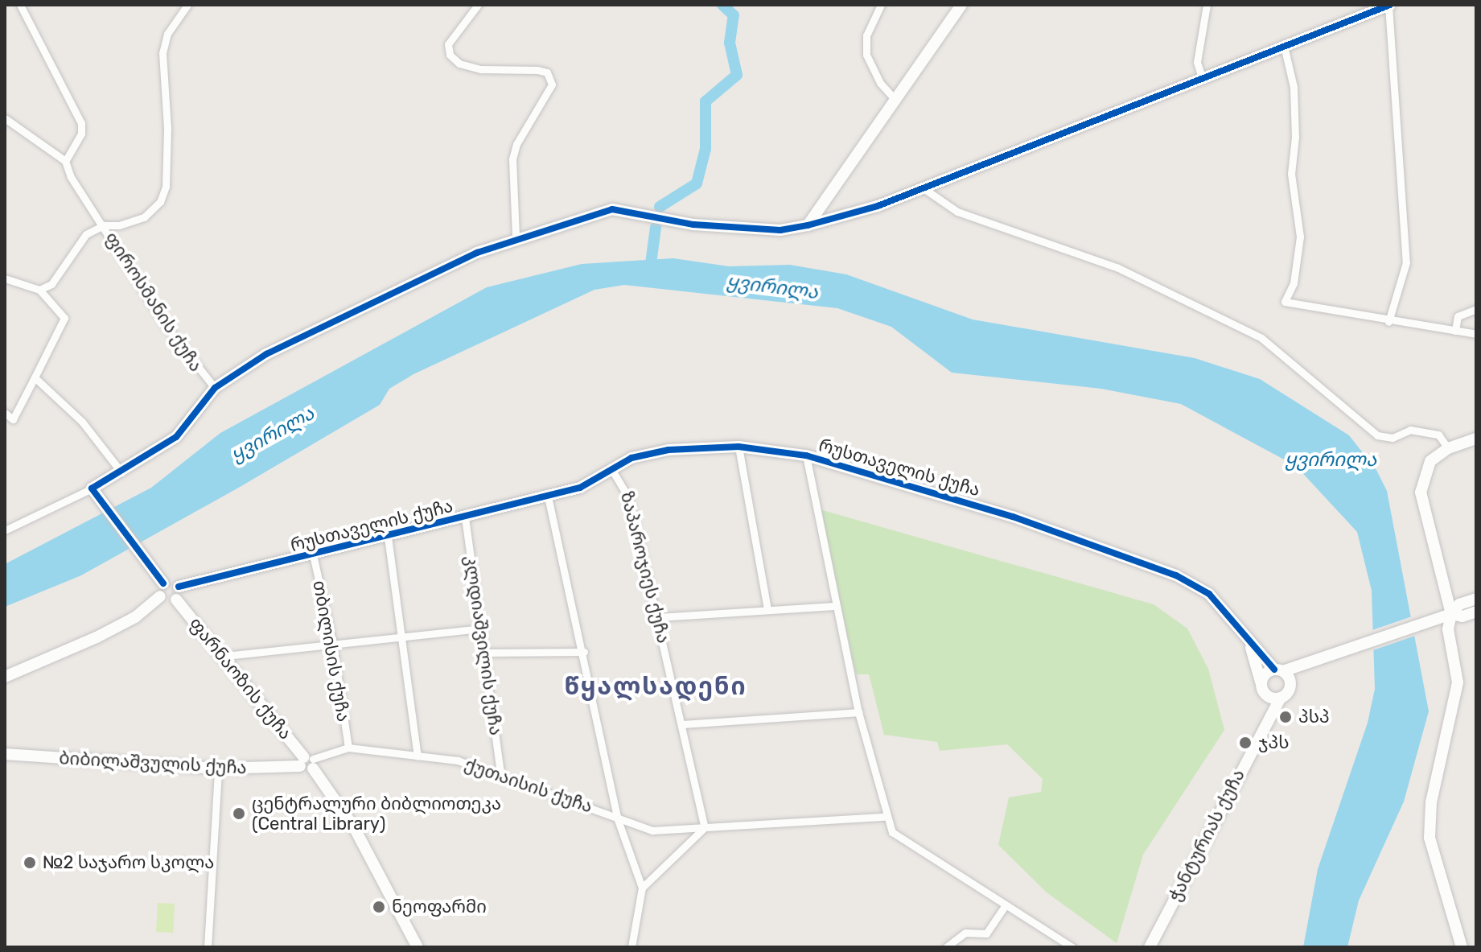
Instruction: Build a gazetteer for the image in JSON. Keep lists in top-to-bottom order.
{
  "streets": {
    "street": [
      "ფიროსმანის ქუჩა",
      "რუსთაველის ქუჩა",
      "ზაპაროჯიეს ქუჩა",
      "კლდიაშვილის ქუჩა",
      "თბილისის ქუჩა",
      "ფარნაოზის ქუჩა",
      "ბიბილაშვულის ქუჩა",
      "ქუთაისის ქუჩა",
      "ჭანტურიას ქუჩა"
    ]
  },
  "crossings": [
    ["რუსთაველის ქუჩა", "ზაპაროჯიეს ქუჩა"],
    ["რუსთაველის ქუჩა", "კლდიაშვილის ქუჩა"],
    ["რუსთაველის ქუჩა", "თბილისის ქუჩა"],
    ["რუსთაველის ქუჩა", "ფარნაოზის ქუჩა"],
    ["რუსთაველის ქუჩა", "ჭანტურიას ქუჩა"],
    ["ზაპაროჯიეს ქუჩა", "ქუთაისის ქუჩა"],
    ["კლდიაშვილის ქუჩა", "ქუთაისის ქუჩა"],
    ["თბილისის ქუჩა", "ქუთაისის ქუჩა"],
    ["ფარნაოზის ქუჩა", "ბიბილაშვულის ქუჩა"],
    ["ფარნაოზის ქუჩა", "ქუთაისის ქუჩა"],
    ["ბიბილაშვულის ქუჩა", "ქუთაისის ქუჩა"]
  ],
  "districts": ["წყალსადენი"],
  "water": ["ყვირილა"],
  "places": [
    "პსპ",
    "ჯპს",
    "ცენტრალური ბიბლიოთეკა (Central Library)",
    "№2 საჯარო სკოლა",
    "ნეოფარმი"
  ]
}
